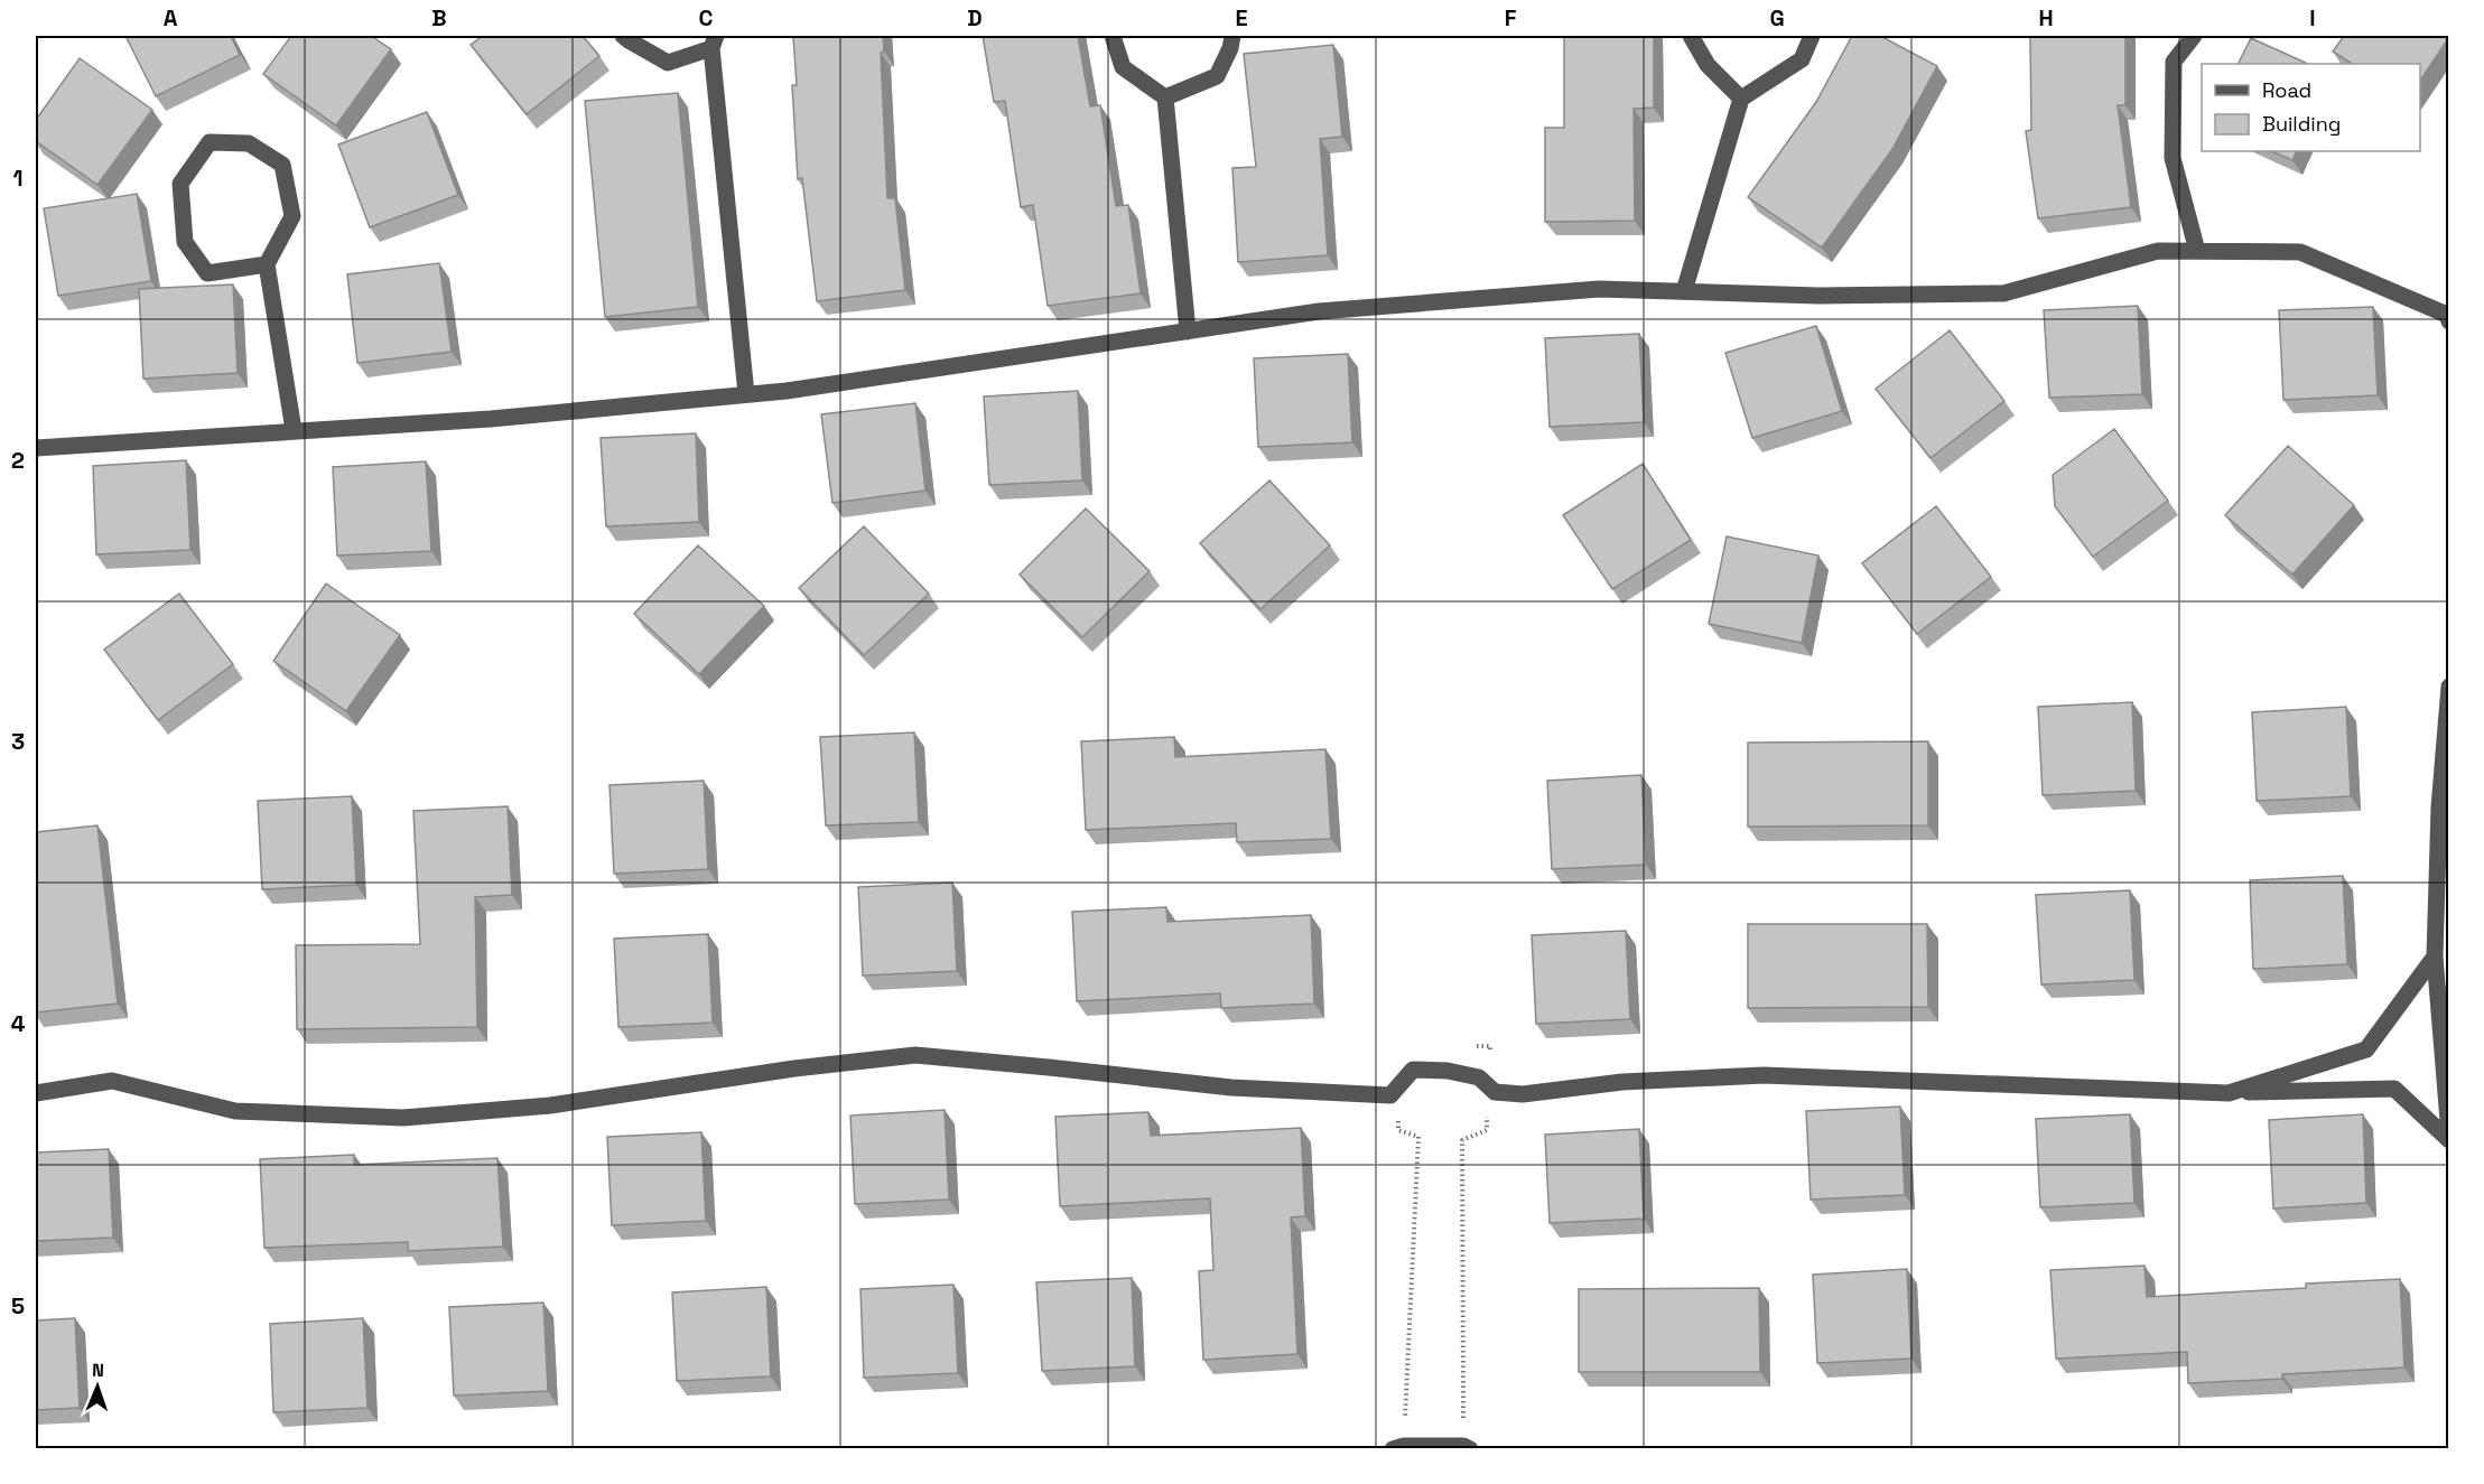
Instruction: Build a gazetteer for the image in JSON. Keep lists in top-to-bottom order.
{
  "legend": ["Road", "Building"],
  "north": "top",
  "grid": {
    "columns": [
      "A",
      "B",
      "C",
      "D",
      "E",
      "F",
      "G",
      "H",
      "I"
    ],
    "rows": [
      "1",
      "2",
      "3",
      "4",
      "5"
    ]
  }
}
